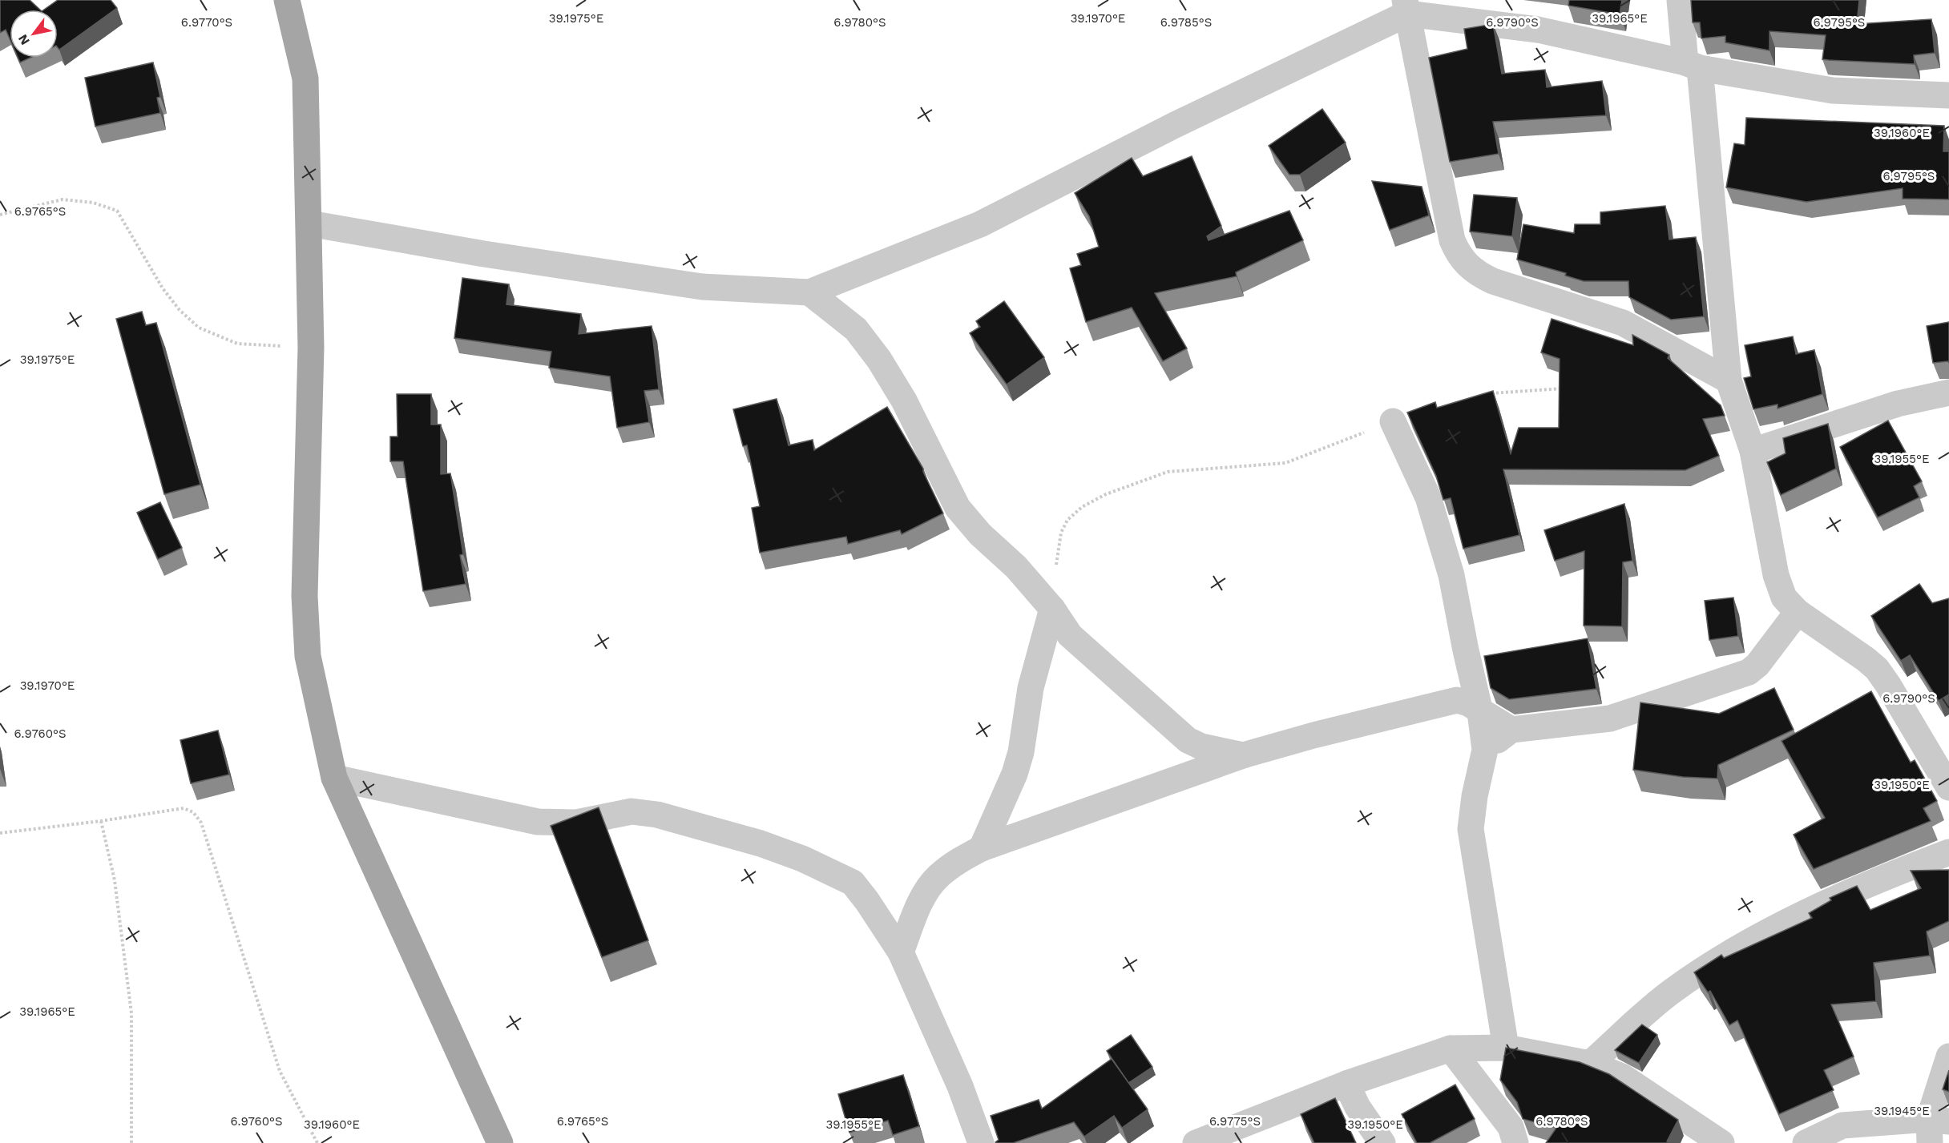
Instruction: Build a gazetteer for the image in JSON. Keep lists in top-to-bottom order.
{
  "north": "bottom left",
  "coordinates": [
    "39.1970°E",
    "39.1965°E",
    "39.1975°E",
    "6.9770°S",
    "6.9780°S",
    "6.9785°S",
    "6.9795°S",
    "6.9790°S",
    "39.1960°E",
    "6.9765°S",
    "39.1955°E",
    "6.9760°S",
    "39.1950°E",
    "39.1945°E",
    "6.9775°S"
  ]
}
